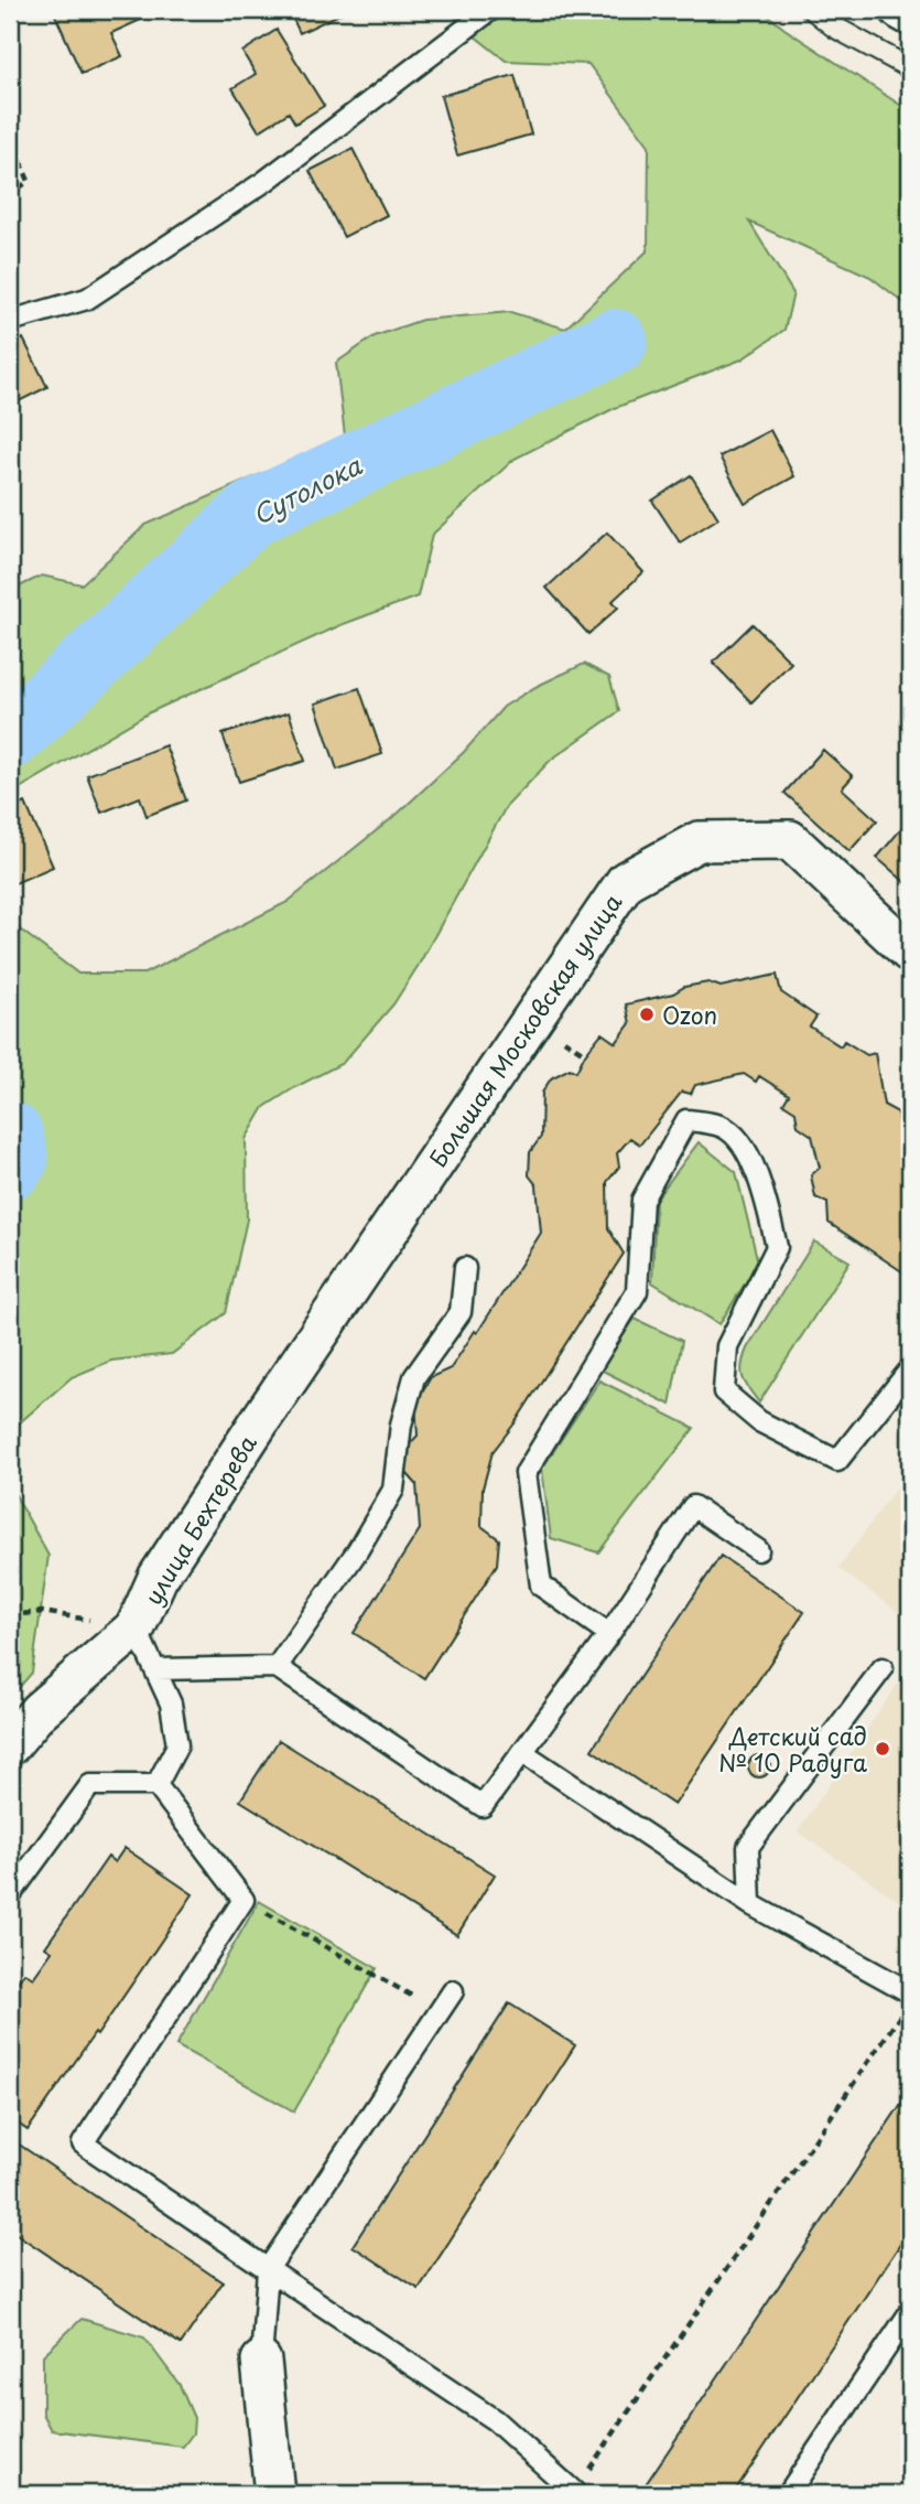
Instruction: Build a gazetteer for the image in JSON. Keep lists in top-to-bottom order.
{
  "streets": {
    "street": ["Большая Московская улица", "улица Бехтерева"]
  },
  "crossings": [
    ["Большая Московская улица", "улица Бехтерева"]
  ],
  "water": ["Сутолока"],
  "places": ["Ozon", "Детский сад № 10 Радуга"]
}
